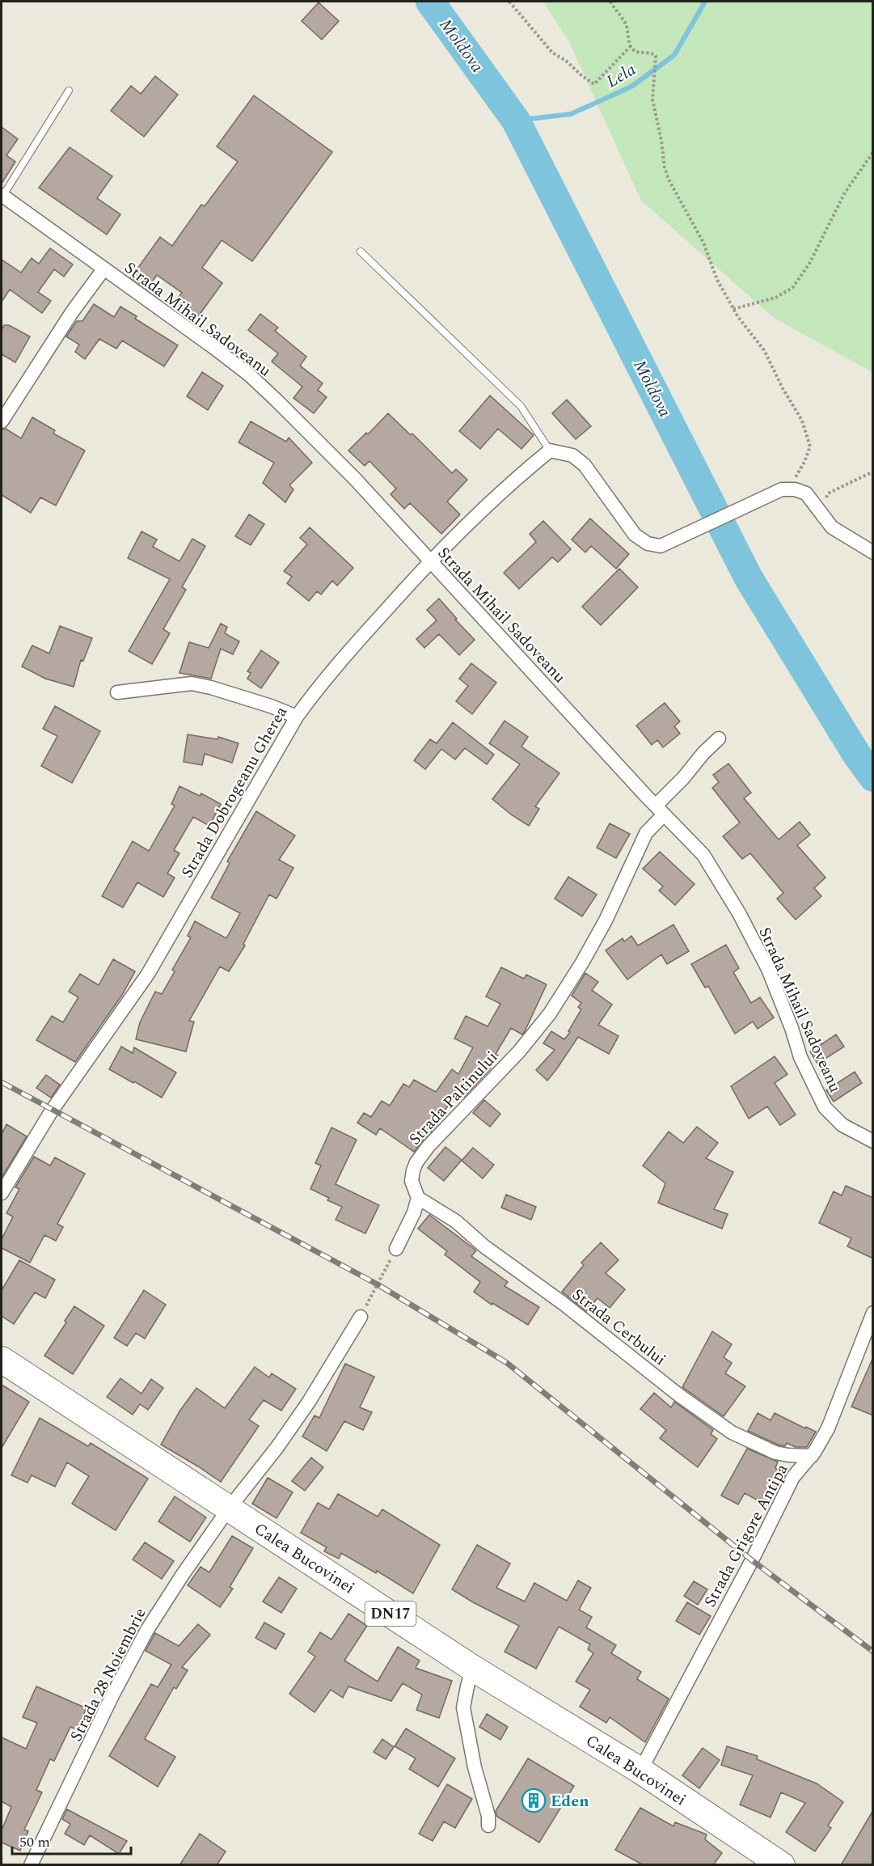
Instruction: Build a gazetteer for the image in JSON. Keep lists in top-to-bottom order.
{
  "streets": {
    "highway": ["Calea Bucovinei", "DN17"],
    "street": [
      "Strada Mihail Sadoveanu",
      "Strada Dobrogeanu Gherea",
      "Strada Paltinului",
      "Strada Cerbului",
      "Strada Grigore Antipa",
      "Strada 28 Noiembrie"
    ]
  },
  "crossings": [
    ["Strada Mihail Sadoveanu", "Strada Dobrogeanu Gherea"],
    ["Strada Mihail Sadoveanu", "Strada Paltinului"],
    ["Strada Paltinului", "Strada Cerbului"],
    ["Strada Cerbului", "Strada Grigore Antipa"],
    ["Strada Grigore Antipa", "Calea Bucovinei"],
    ["Calea Bucovinei", "Strada 28 Noiembrie"]
  ],
  "water": ["Moldova", "Lela"],
  "places": {
    "building": ["Eden"]
  },
  "scale_bar": "50 m"
}
